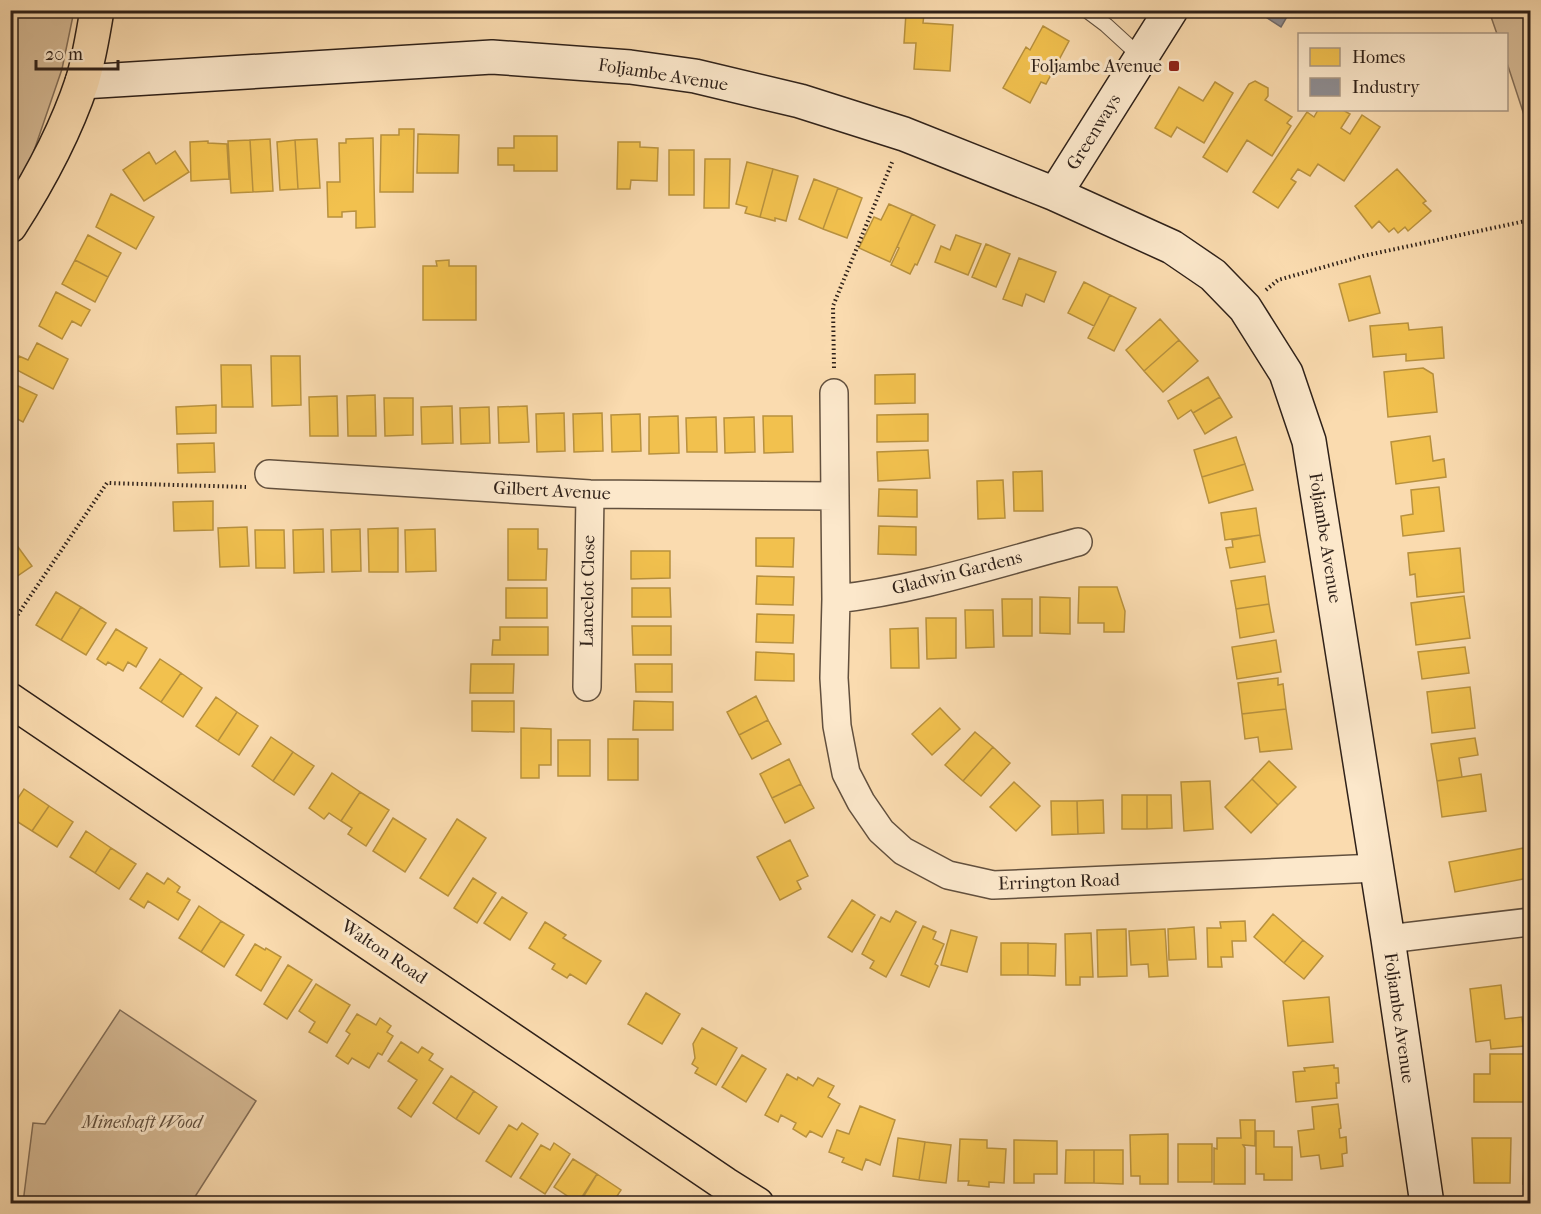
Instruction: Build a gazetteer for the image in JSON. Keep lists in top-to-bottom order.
{
  "streets": {
    "main road": ["Walton Road"],
    "street": [
      "Foljambe Avenue",
      "Greenways",
      "Gilbert Avenue",
      "Gladwin Gardens",
      "Lancelot Close",
      "Errington Road"
    ]
  },
  "crossings": [
    ["Foljambe Avenue", "Greenways"],
    ["Foljambe Avenue", "Errington Road"],
    ["Gilbert Avenue", "Lancelot Close"],
    ["Gilbert Avenue", "Errington Road"],
    ["Gladwin Gardens", "Errington Road"]
  ],
  "parks": ["Mineshaft Wood"],
  "places": {
    "transit": ["Foljambe Avenue"]
  },
  "legend": ["Homes", "Industry"],
  "scale_bar": "20 m"
}
